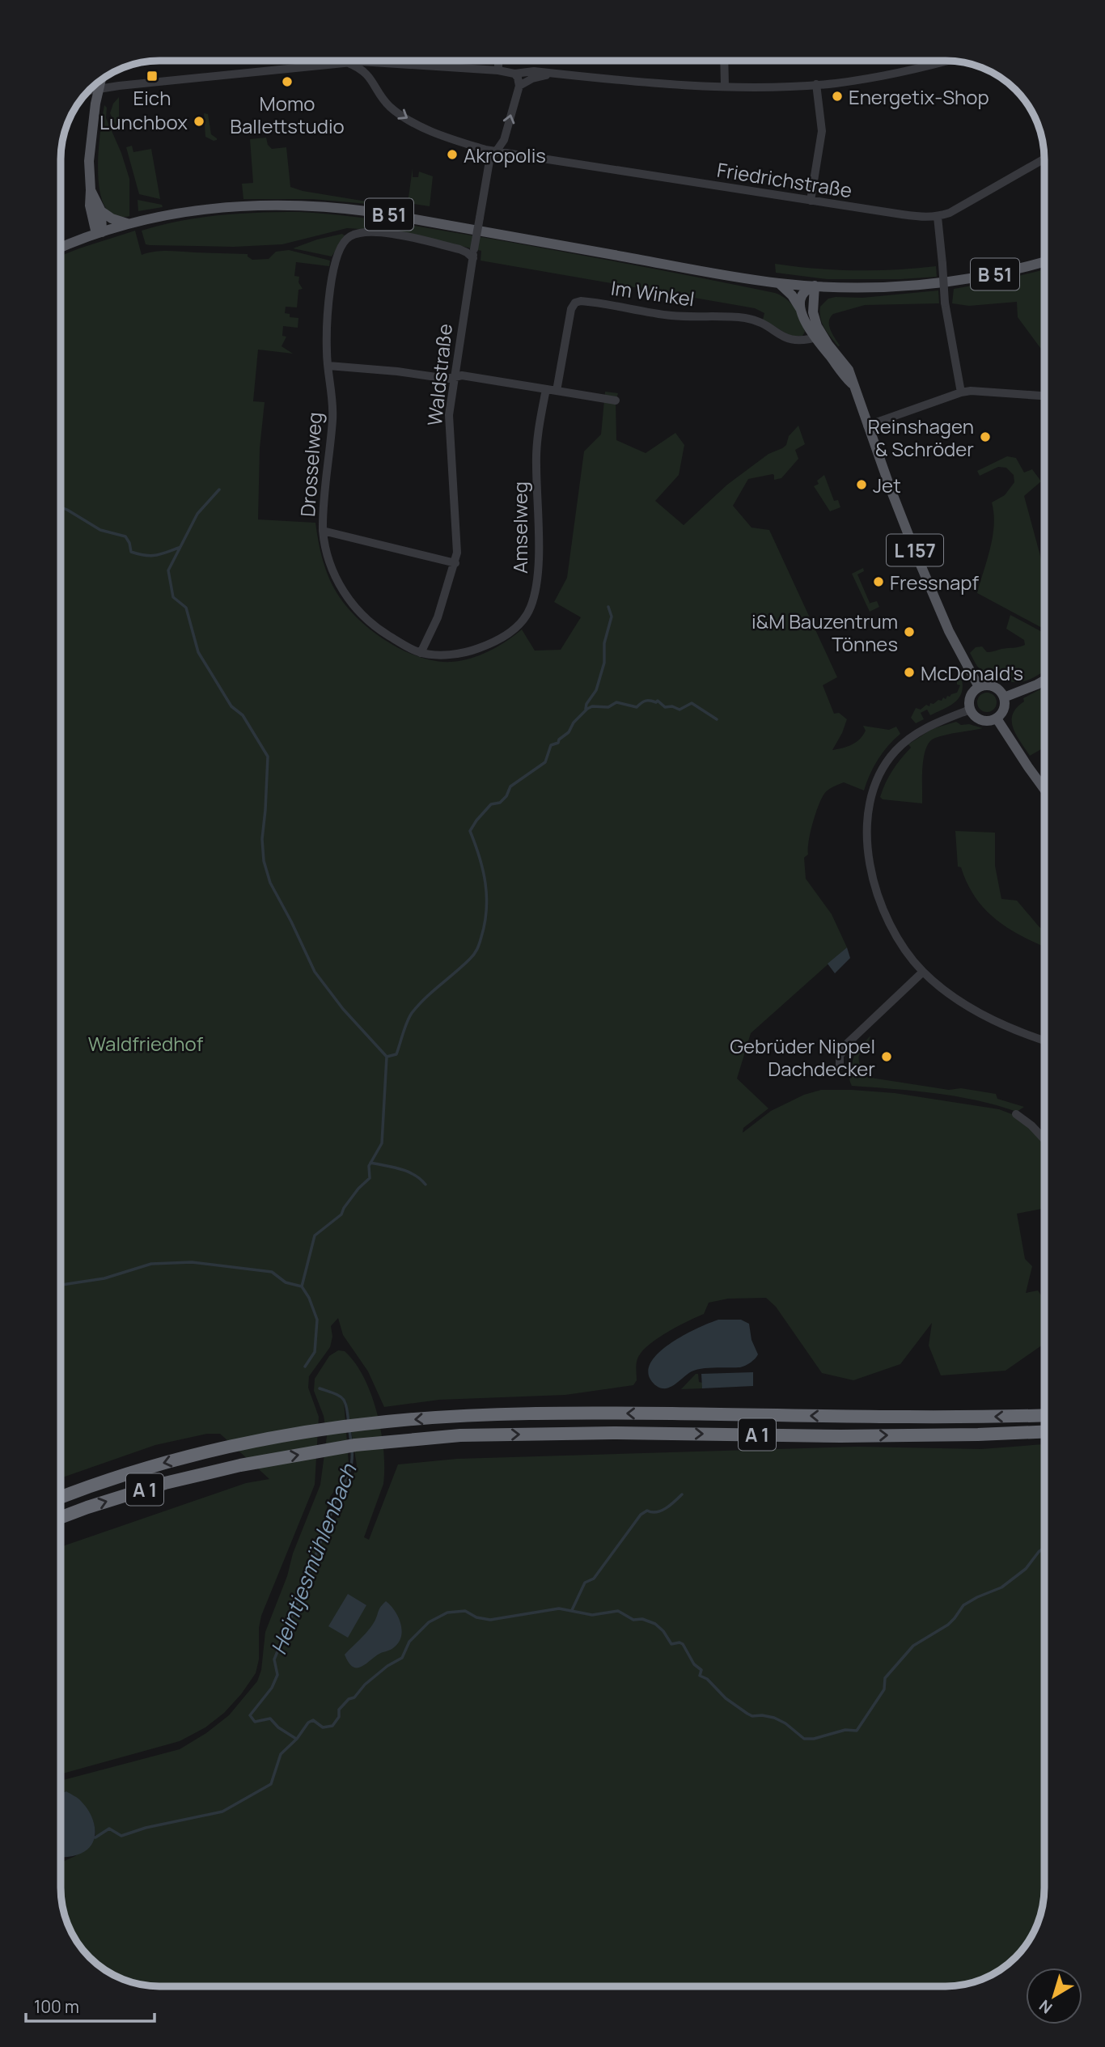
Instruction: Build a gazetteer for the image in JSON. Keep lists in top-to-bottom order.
{
  "streets": {
    "highway": ["A 1"],
    "main road": ["B 51", "L 157"],
    "street": [
      "Friedrichstraße",
      "Im Winkel",
      "Waldstraße",
      "Drosselweg",
      "Amselweg"
    ]
  },
  "crossings": [
    ["Friedrichstraße", "Waldstraße"],
    ["B 51", "L 157"],
    ["Im Winkel", "L 157"],
    ["Waldstraße", "Drosselweg"],
    ["Drosselweg", "Amselweg"]
  ],
  "water": ["Heintjesmühlenbach"],
  "parks": ["Waldfriedhof"],
  "places": {
    "transit": ["Eich"],
    "other": [
      "Momo Ballettstudio",
      "Energetix-Shop",
      "Lunchbox",
      "Akropolis",
      "Reinshagen & Schröder",
      "Jet",
      "Fressnapf",
      "i&M Bauzentrum Tönnes",
      "McDonald's",
      "Gebrüder Nippel Dachdecker"
    ]
  },
  "scale_bar": "100 m",
  "north": "bottom left"
}
